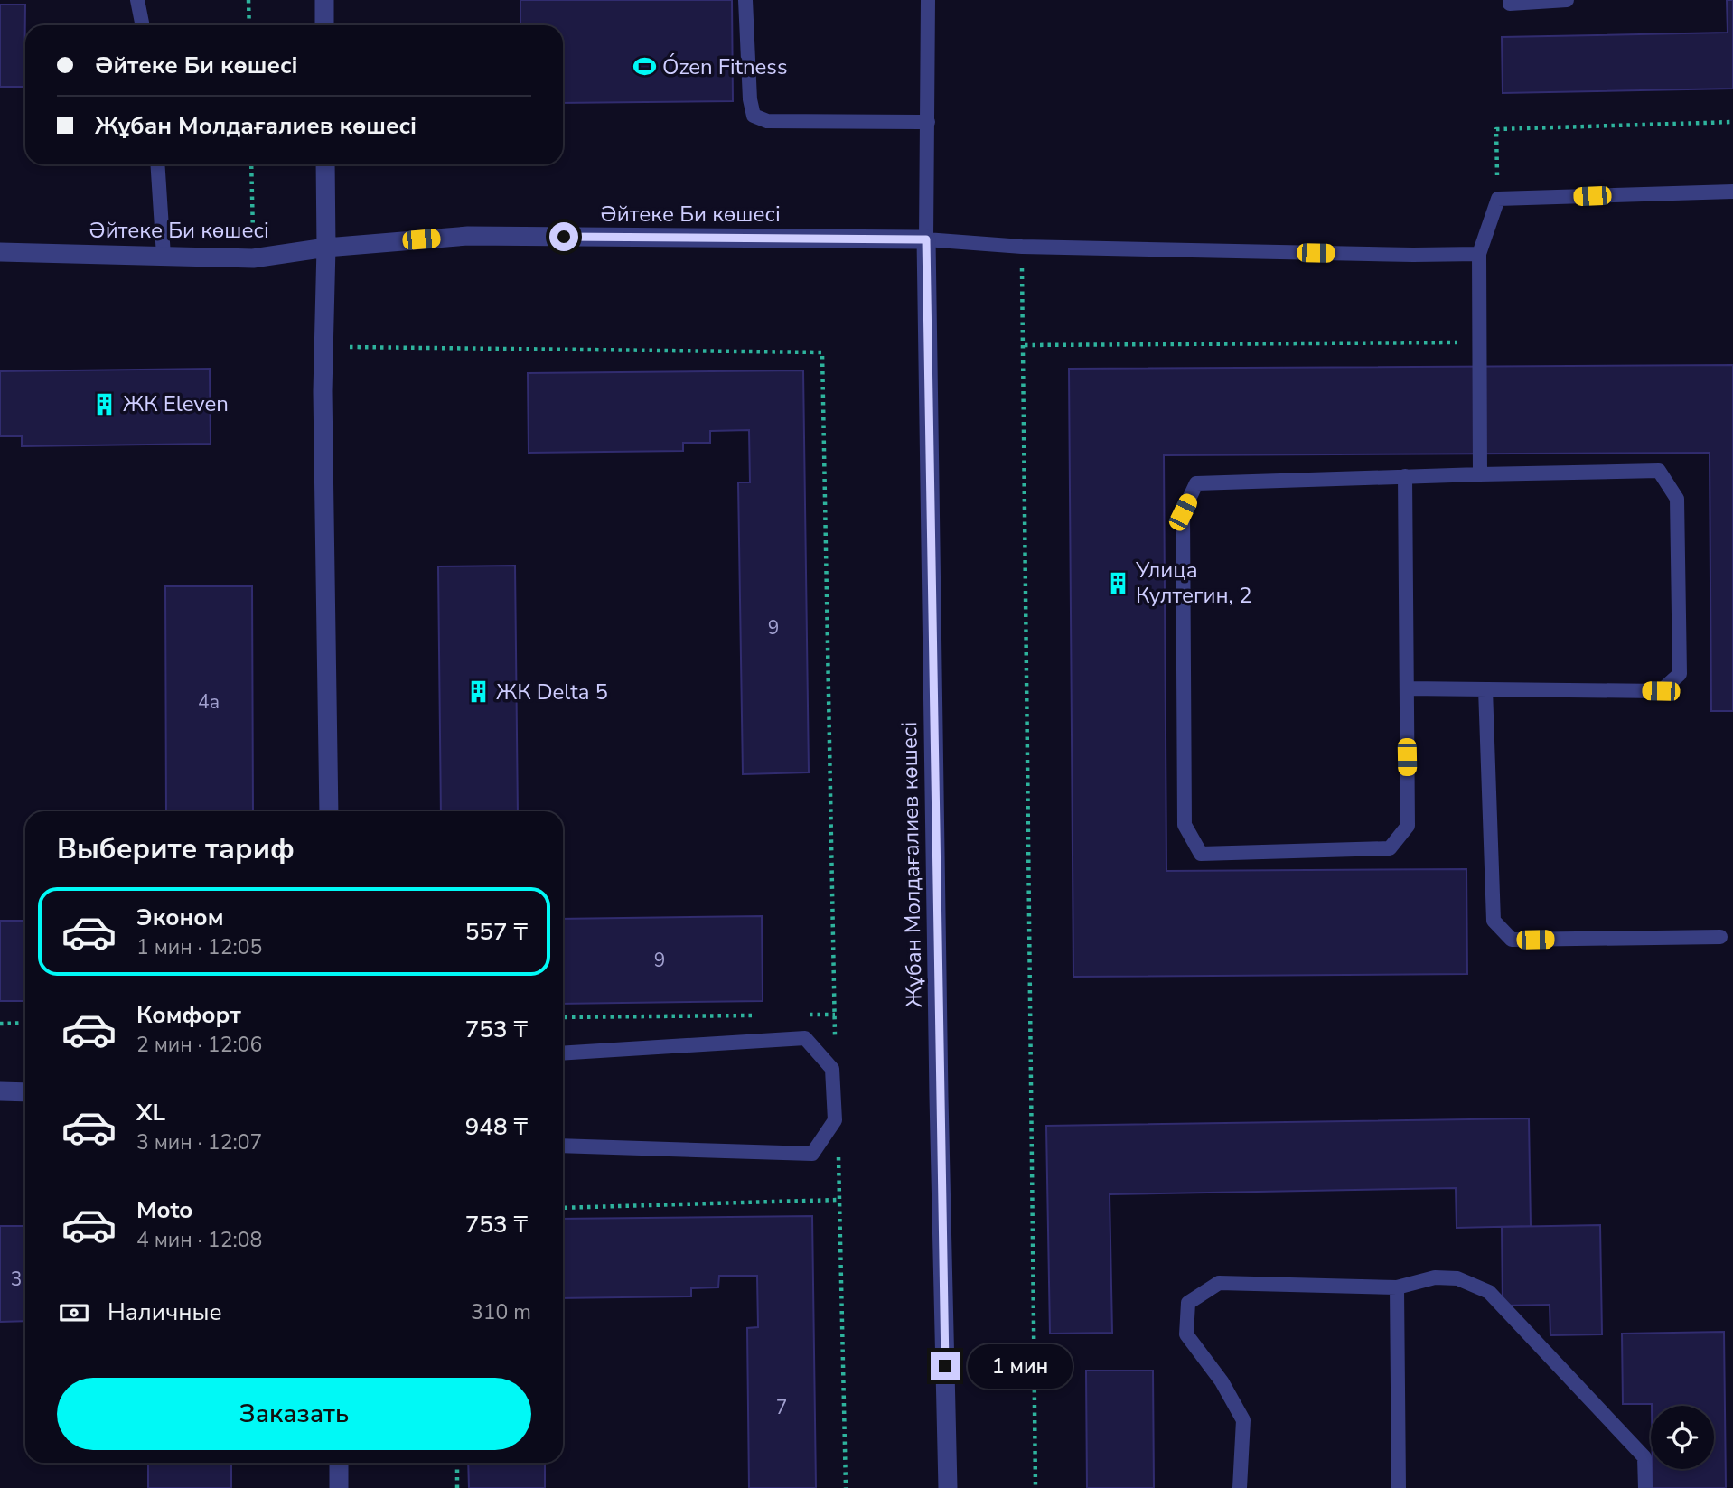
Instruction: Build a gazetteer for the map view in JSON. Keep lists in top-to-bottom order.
{
  "streets": {
    "street": ["Әйтеке Би көшесі", "Жұбан Молдағалиев көшесі"]
  },
  "crossings": [
    ["Әйтеке Би көшесі", "Жұбан Молдағалиев көшесі"]
  ],
  "places": {
    "sports": ["Ózen Fitness"],
    "building": ["ЖК Eleven", "Улица Култегин, 2", "ЖК Delta 5"]
  },
  "house_numbers": [
    "9",
    "4а",
    "9",
    "3",
    "7"
  ],
  "page": {
    "banner": ["Әйтеке Би көшесі", "Жұбан Молдағалиев көшесі"],
    "heading": "Выберите тариф",
    "list": [
      {
        "name": "Эконом",
        "note": "1 мин · 12:05",
        "value": "557 ₸"
      },
      {
        "name": "Комфорт",
        "note": "2 мин · 12:06",
        "value": "753 ₸"
      },
      {
        "name": "XL",
        "note": "3 мин · 12:07",
        "value": "948 ₸"
      },
      {
        "name": "Moto",
        "note": "4 мин · 12:08",
        "value": "753 ₸"
      }
    ],
    "pay": ["Наличные", "310 m"],
    "bubble": "1 мин",
    "buttons": "Заказать"
  }
}
